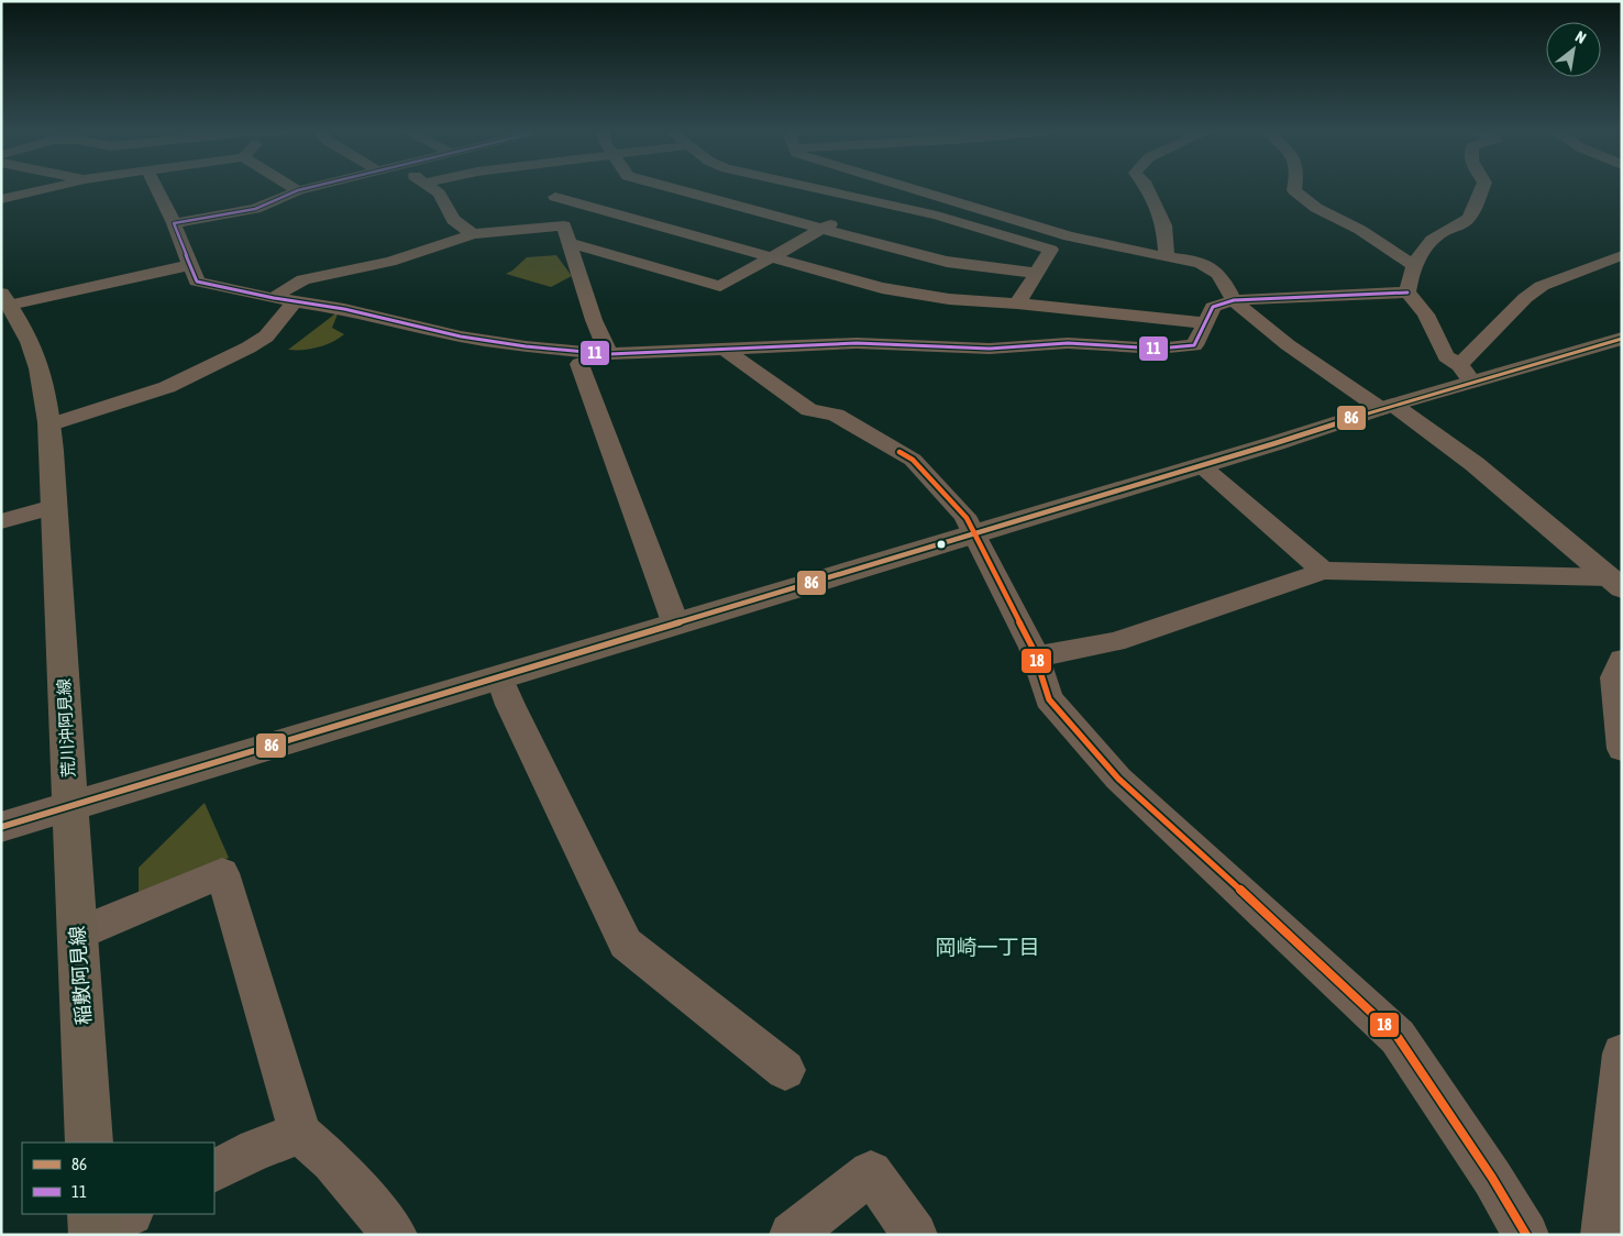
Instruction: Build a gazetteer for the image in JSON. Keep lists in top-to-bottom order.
{
  "streets": {
    "main road": ["荒川沖阿見線", "稲敷阿見線"]
  },
  "crossings": [
    ["荒川沖阿見線", "稲敷阿見線"]
  ],
  "districts": ["岡崎一丁目"],
  "lines": ["transit line 11", "transit line 86", "transit line 18"],
  "legend": ["86", "11"],
  "north": "top right"
}
